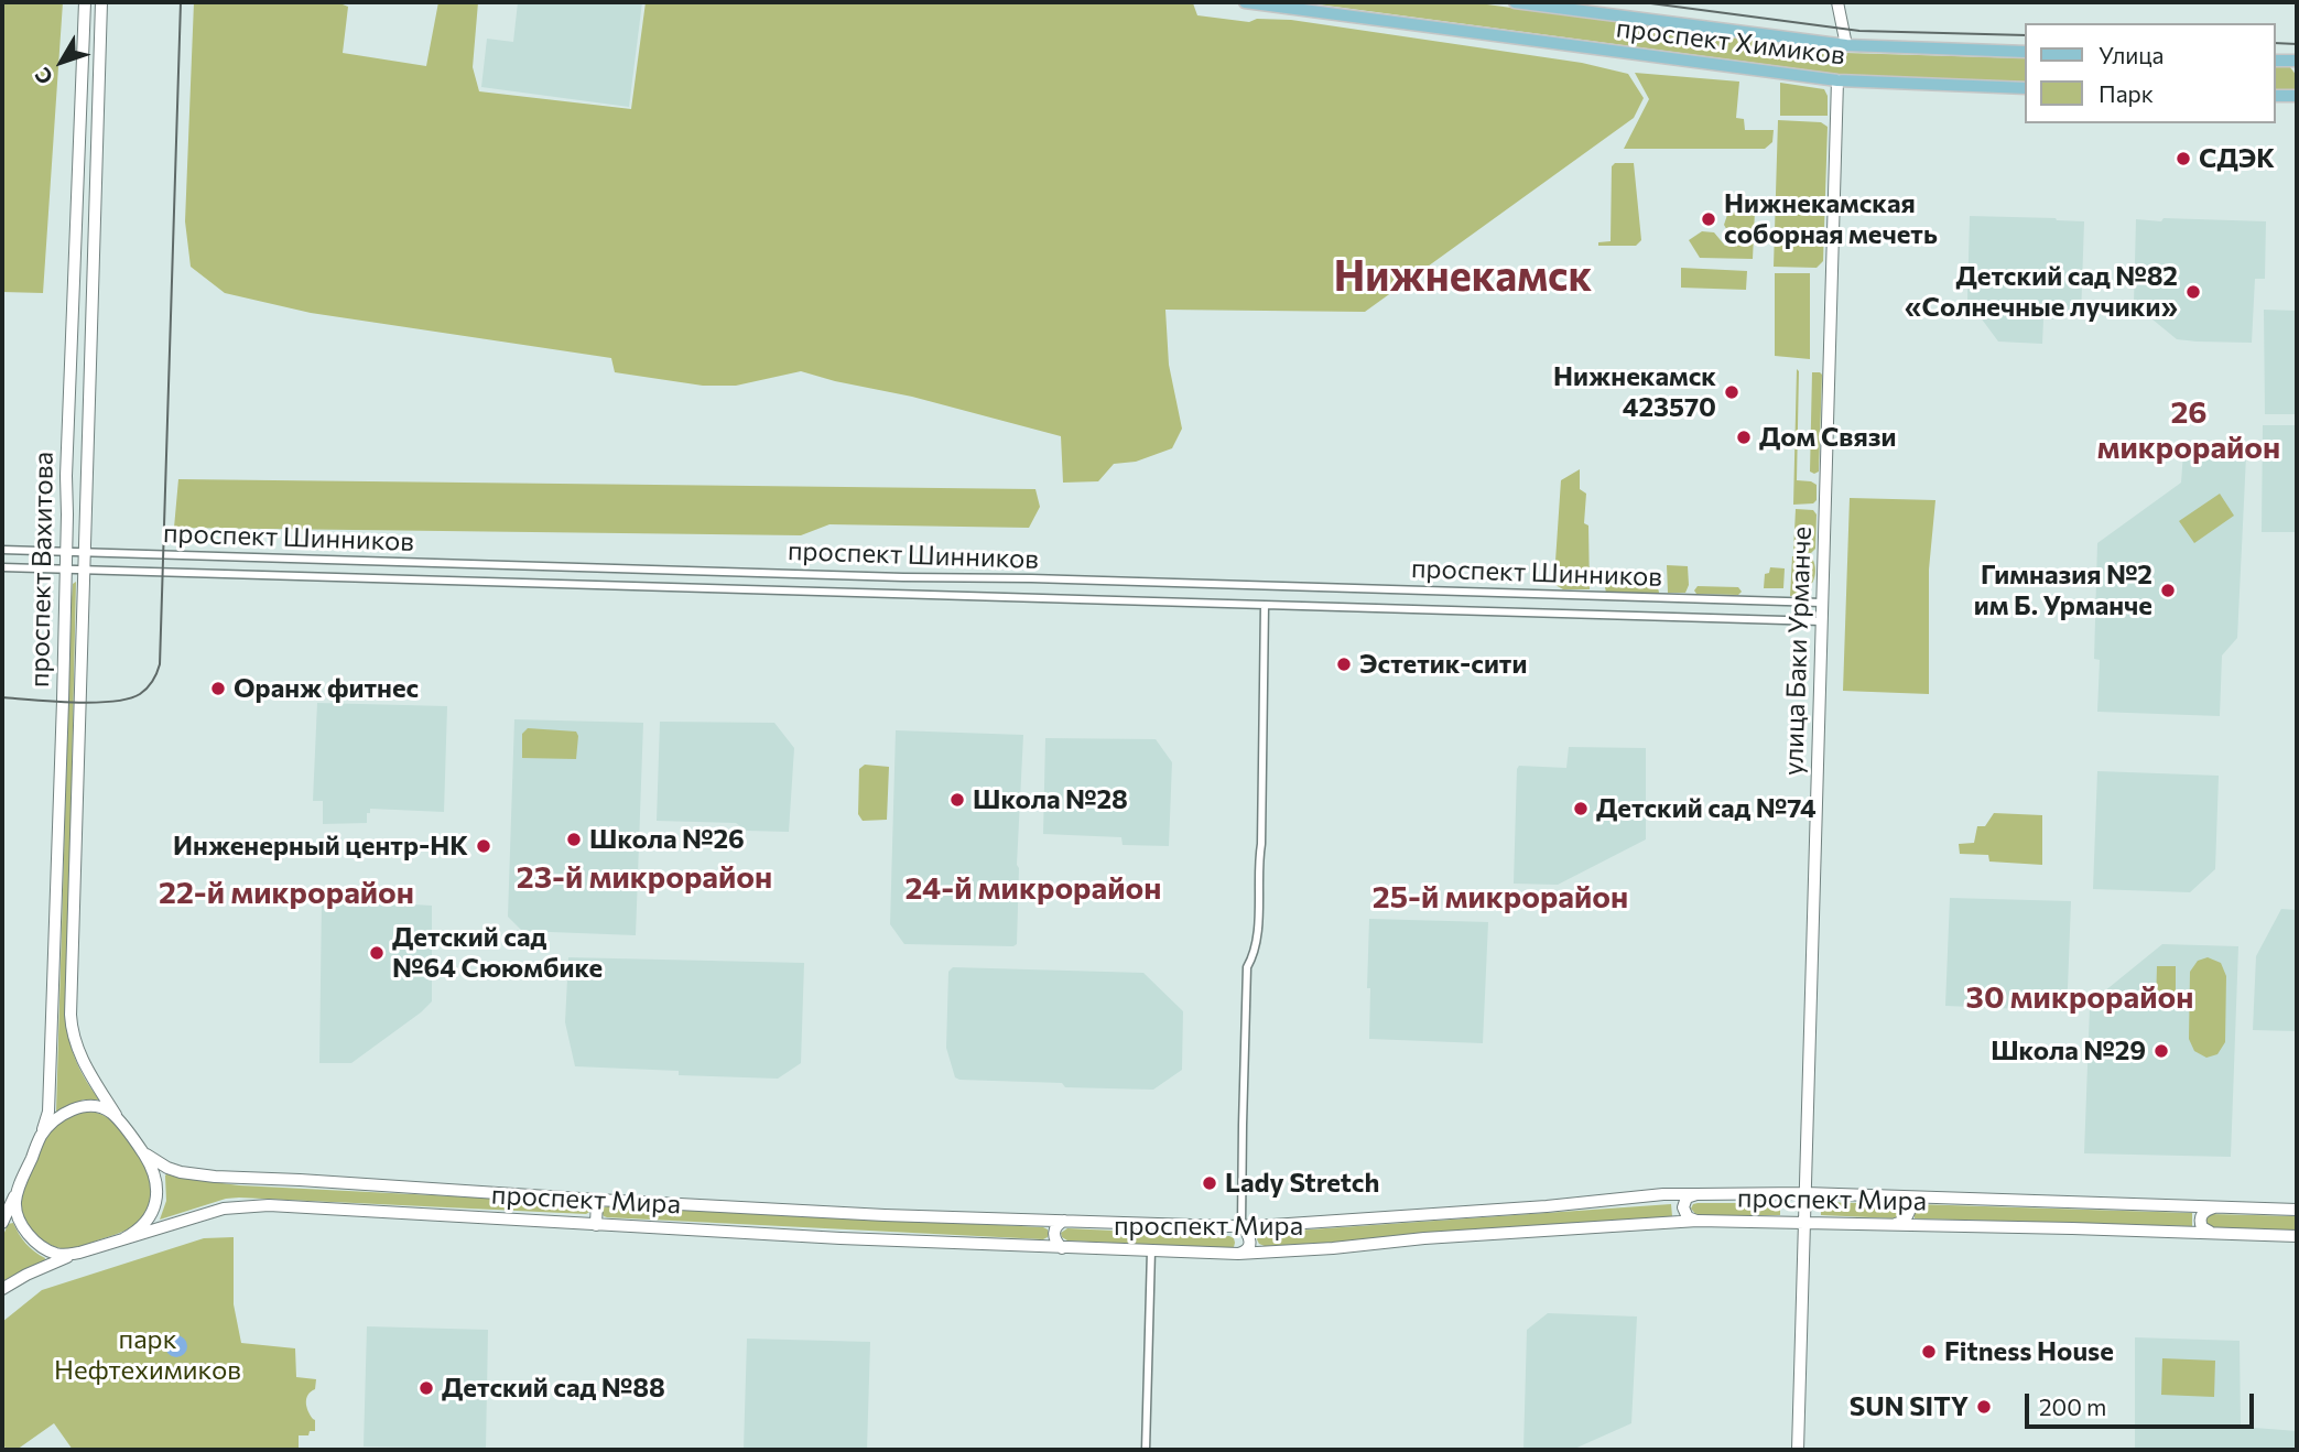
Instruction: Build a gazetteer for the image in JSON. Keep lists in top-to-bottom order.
{
  "streets": {
    "main road": [
      "проспект Химиков",
      "проспект Вахитова",
      "улица Баки Урманче",
      "проспект Мира"
    ],
    "street": ["проспект Шинников"]
  },
  "crossings": [
    ["проспект Химиков", "улица Баки Урманче"],
    ["проспект Шинников", "проспект Вахитова"],
    ["проспект Шинников", "улица Баки Урманче"],
    ["проспект Вахитова", "проспект Мира"],
    ["улица Баки Урманче", "проспект Мира"]
  ],
  "districts": [
    "Нижнекамск",
    "26 микрорайон",
    "23-й микрорайон",
    "24-й микрорайон",
    "22-й микрорайон",
    "25-й микрорайон",
    "30 микрорайон"
  ],
  "parks": ["парк Нефтехимиков"],
  "places": [
    "СДЭК",
    "Нижнекамская соборная мечеть",
    "Детский сад №82 «Солнечные лучики»",
    "Нижнекамск 423570",
    "Дом Связи",
    "Гимназия №2 им Б. Урманче",
    "Эстетик-сити",
    "Оранж фитнес",
    "Школа №28",
    "Детский сад №74",
    "Школа №26",
    "Инженерный центр-НК",
    "Детский сад №64 Сююмбике",
    "Школа №29",
    "Lady Stretch",
    "Fitness House",
    "Детский сад №88",
    "SUN SITY"
  ],
  "legend": ["Улица", "Парк"],
  "scale_bar": "200 m",
  "north": "bottom left"
}
